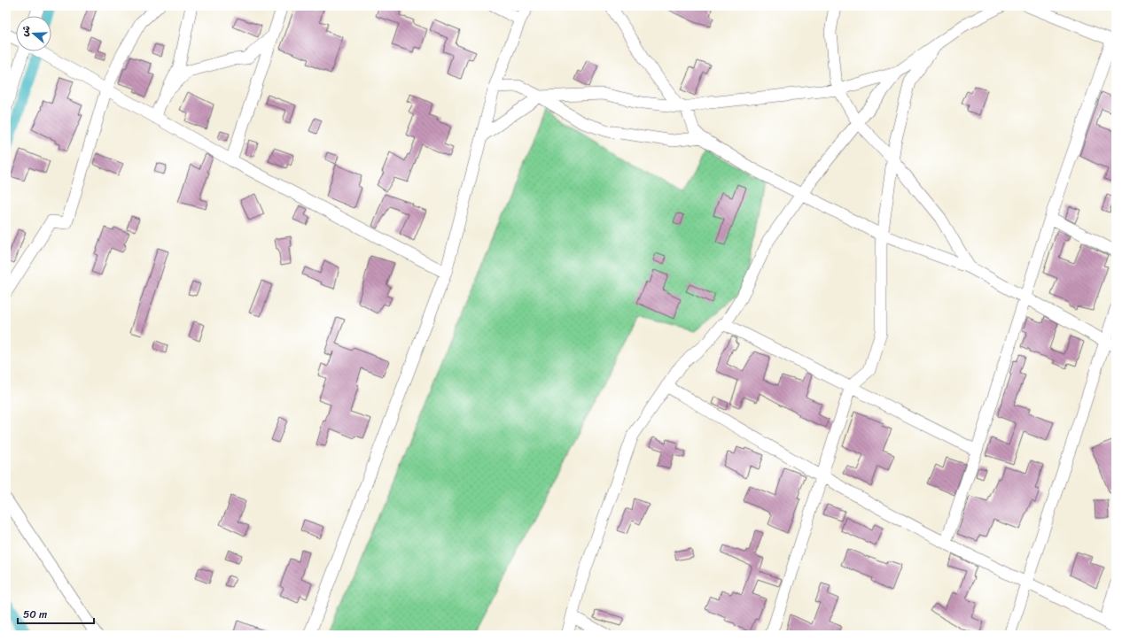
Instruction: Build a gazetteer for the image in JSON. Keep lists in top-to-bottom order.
{
  "scale_bar": "50 m",
  "north": "left"
}
